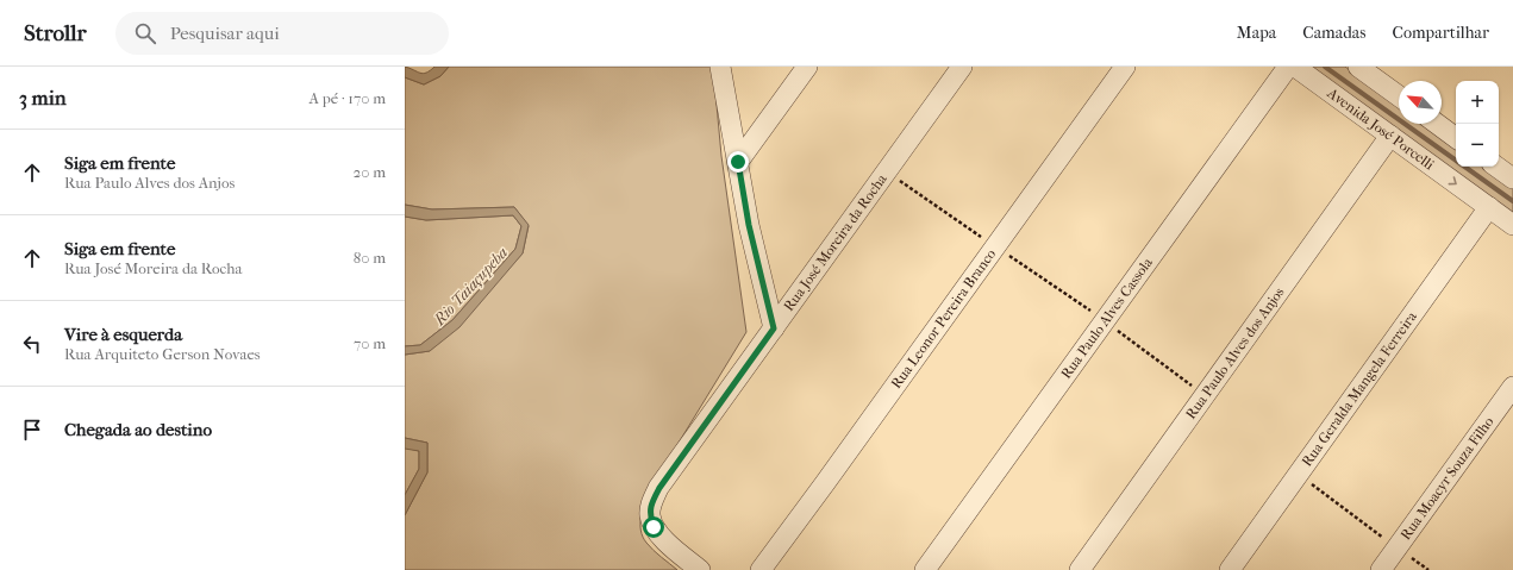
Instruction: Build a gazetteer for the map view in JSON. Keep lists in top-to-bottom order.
{
  "streets": {
    "street": [
      "Avenida José Porcelli",
      "Rua José Moreira da Rocha",
      "Rua Leonor Pereira Branco",
      "Rua Paulo Alves Cassola",
      "Rua Paulo Alves dos Anjos",
      "Rua Geralda Mangela Ferreira",
      "Rua Moacyr Souza Filho"
    ]
  },
  "crossings": [
    ["Avenida José Porcelli", "Rua Paulo Alves dos Anjos"],
    ["Avenida José Porcelli", "Rua Geralda Mangela Ferreira"]
  ],
  "water": ["Rio Taiaçupeba"],
  "north": "top left",
  "page": {
    "header": "Strollr",
    "search": "Pesquisar aqui",
    "nav": ["Mapa", "Camadas", "Compartilhar"],
    "heading": ["3 min", "A pé · 170 m"],
    "map_buttons": ["+", "−"],
    "list": [
      ["Siga em frente", "Rua Paulo Alves dos Anjos", "20 m"],
      ["Siga em frente", "Rua José Moreira da Rocha", "80 m"],
      ["Vire à esquerda", "Rua Arquiteto Gerson Novaes", "70 m"],
      "Chegada ao destino"
    ]
  }
}
